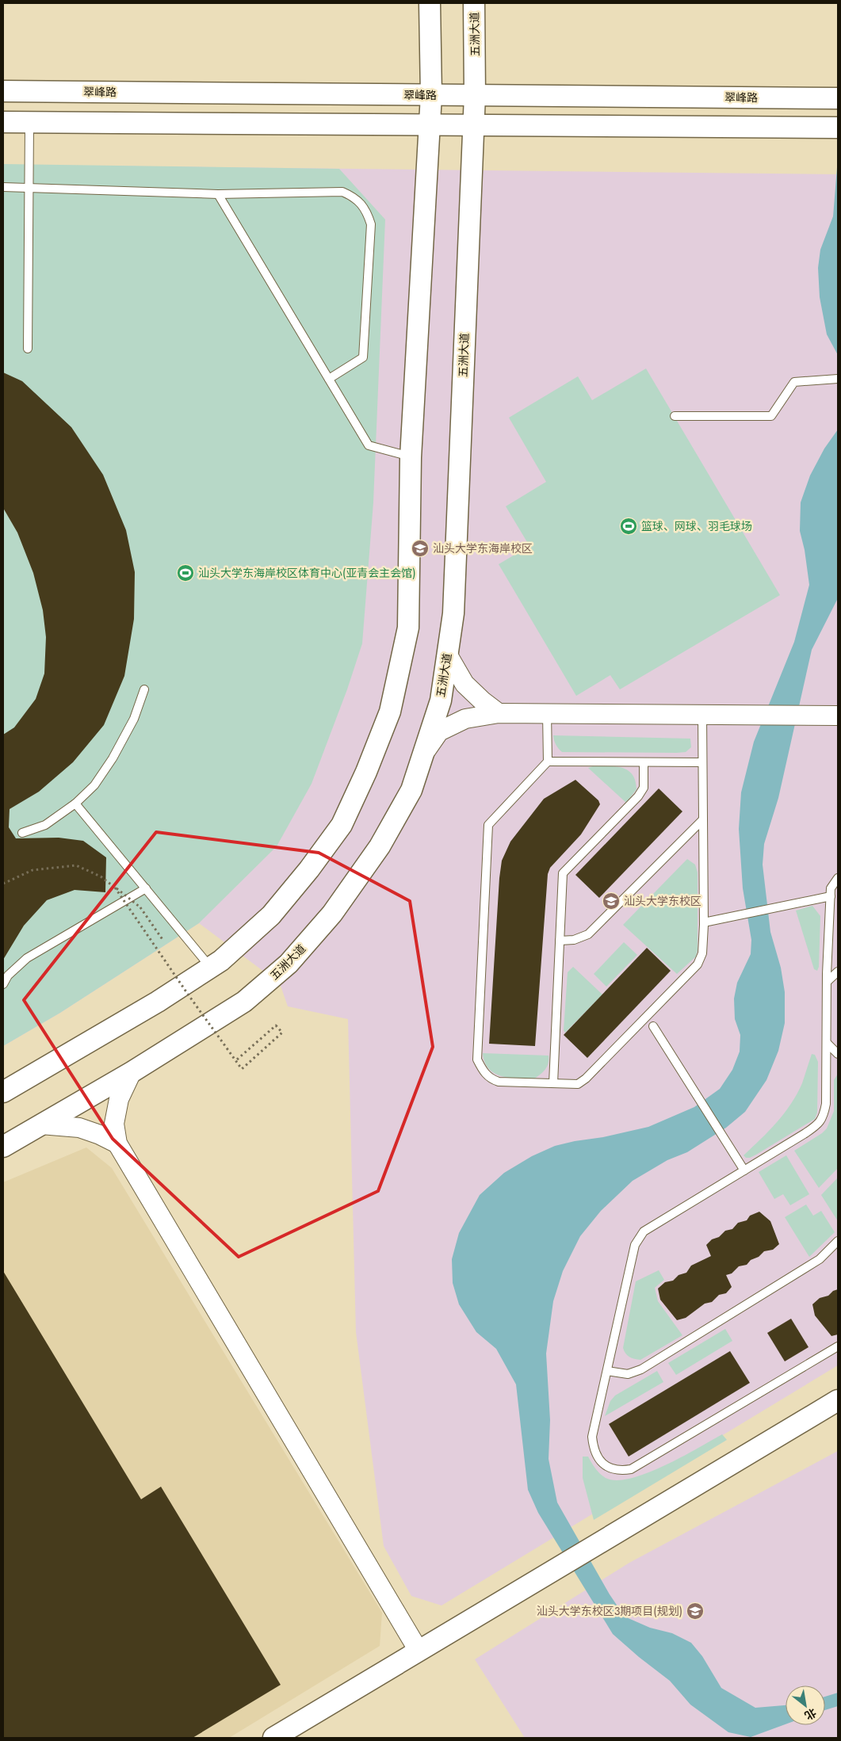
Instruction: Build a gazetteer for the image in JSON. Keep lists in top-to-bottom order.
{
  "streets": {
    "main road": ["五洲大道", "翠峰路"]
  },
  "crossings": [
    ["五洲大道", "翠峰路"]
  ],
  "places": {
    "sports": ["篮球、网球、羽毛球场", "汕头大学东海岸校区体育中心(亚青会主会馆)"],
    "school or university": ["汕头大学东海岸校区", "汕头大学东校区", "汕头大学东校区3期项目(规划)"]
  },
  "north": "bottom right"
}
